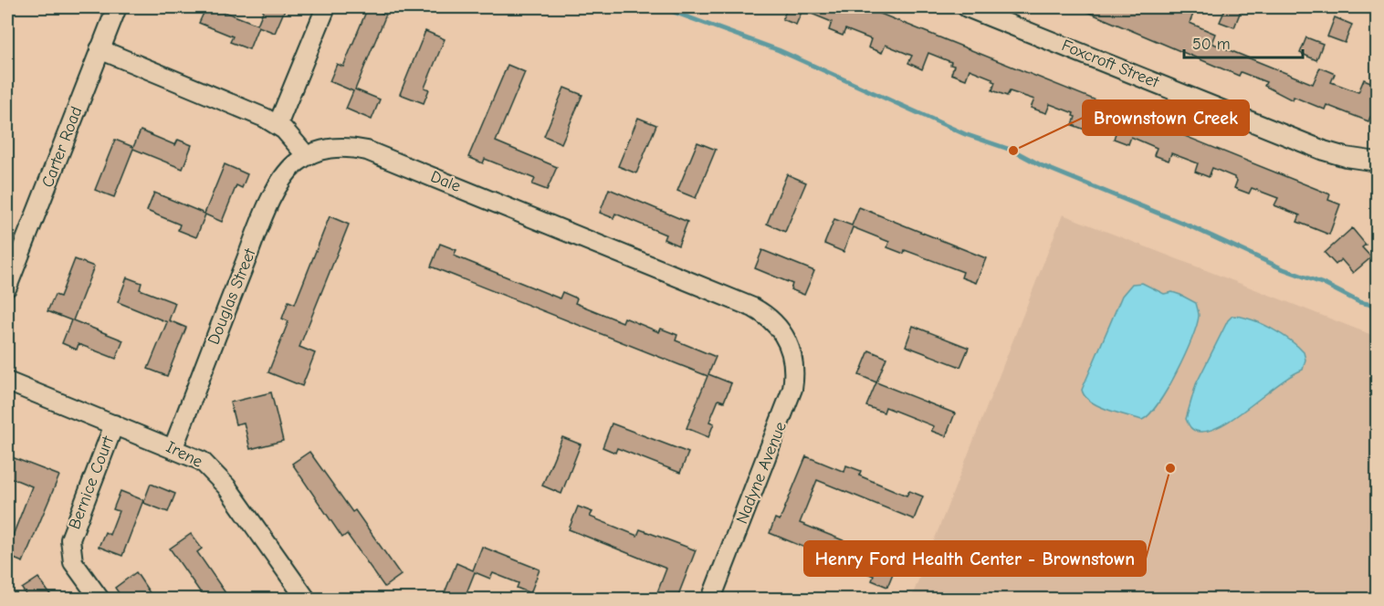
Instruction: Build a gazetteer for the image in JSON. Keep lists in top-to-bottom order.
{
  "streets": {
    "street": [
      "Foxcroft Street",
      "Carter Road",
      "Dale",
      "Douglas Street",
      "Irene",
      "Nadyne Avenue",
      "Bernice Court"
    ]
  },
  "crossings": [
    ["Dale", "Douglas Street"],
    ["Dale", "Nadyne Avenue"],
    ["Douglas Street", "Irene"],
    ["Irene", "Bernice Court"]
  ],
  "places": ["Brownstown Creek", "Henry Ford Health Center - Brownstown"],
  "scale_bar": "50 m"
}
